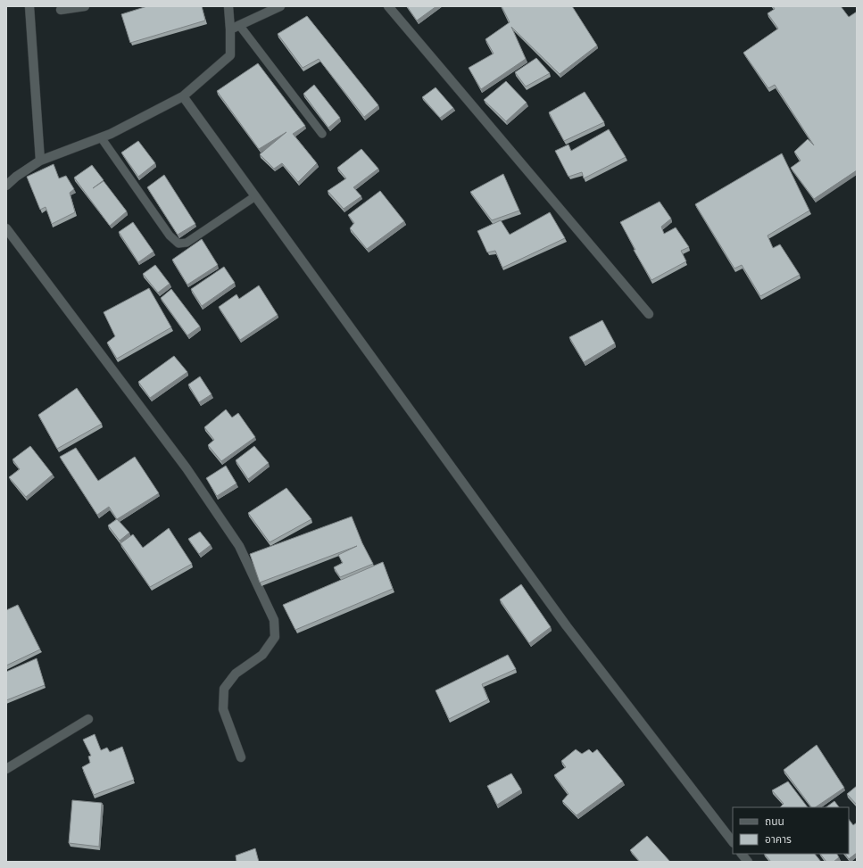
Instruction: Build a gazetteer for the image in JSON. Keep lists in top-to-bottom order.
{
  "legend": ["ถนน", "อาคาร"]
}
